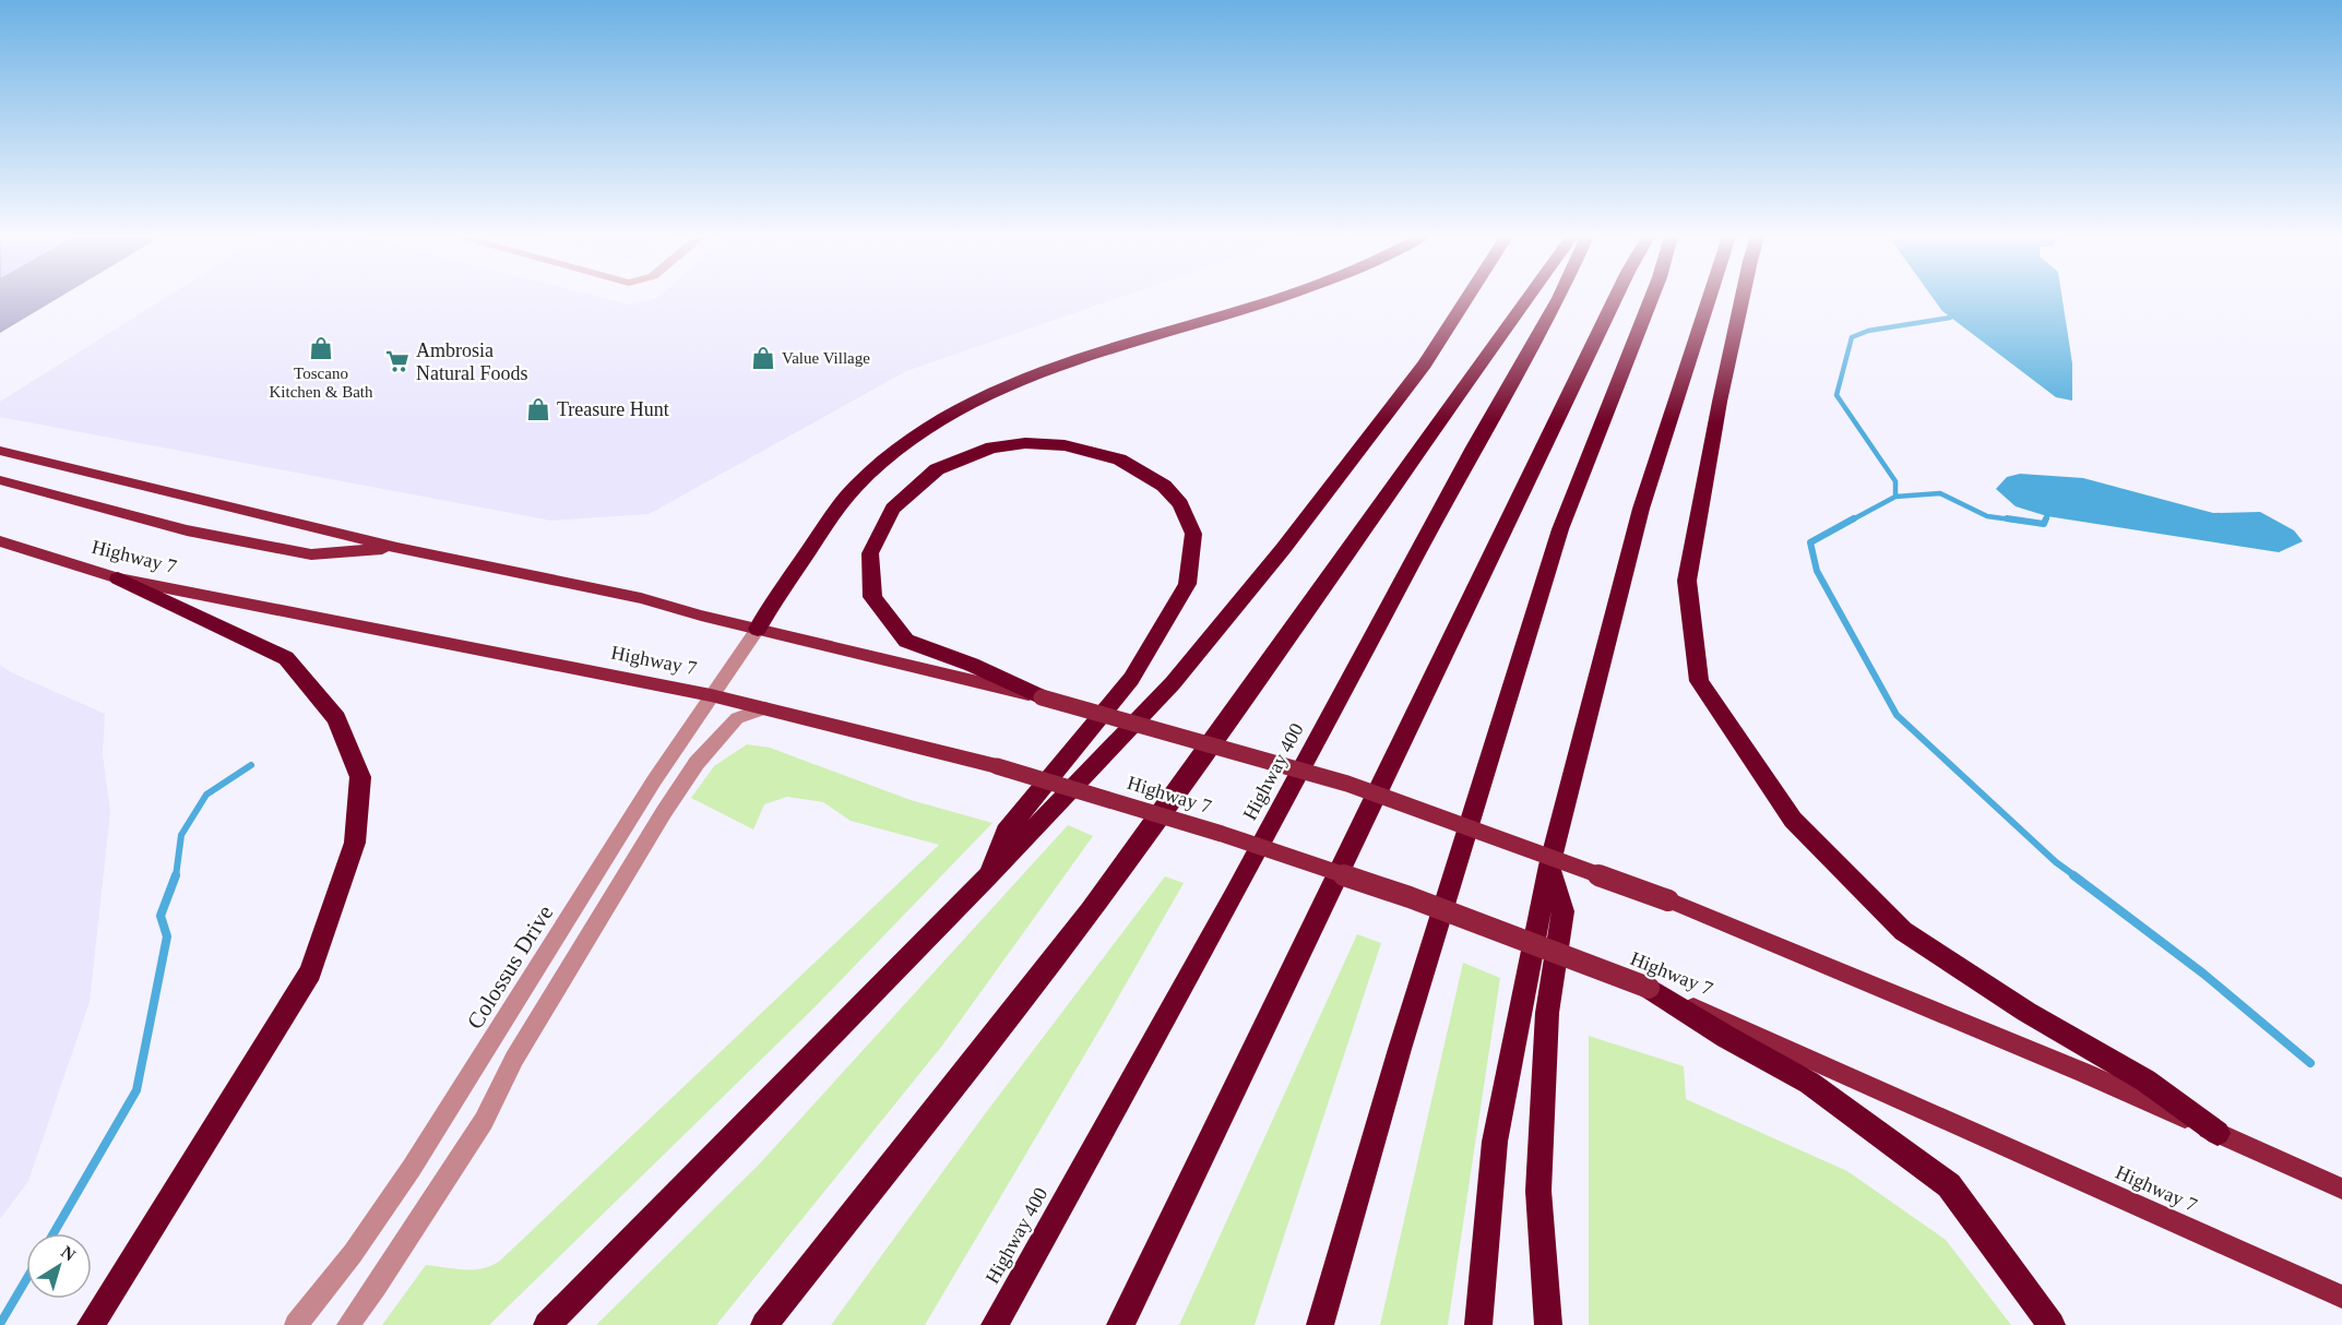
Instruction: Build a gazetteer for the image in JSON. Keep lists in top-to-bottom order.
{
  "streets": {
    "highway": ["Highway 400"],
    "main road": ["Highway 7"],
    "street": ["Colossus Drive"]
  },
  "crossings": [
    ["Highway 7", "Colossus Drive"]
  ],
  "places": {
    "shop": ["Toscano Kitchen & Bath", "Value Village", "Treasure Hunt"],
    "supermarket": ["Ambrosia Natural Foods"]
  },
  "north": "top right"
}
